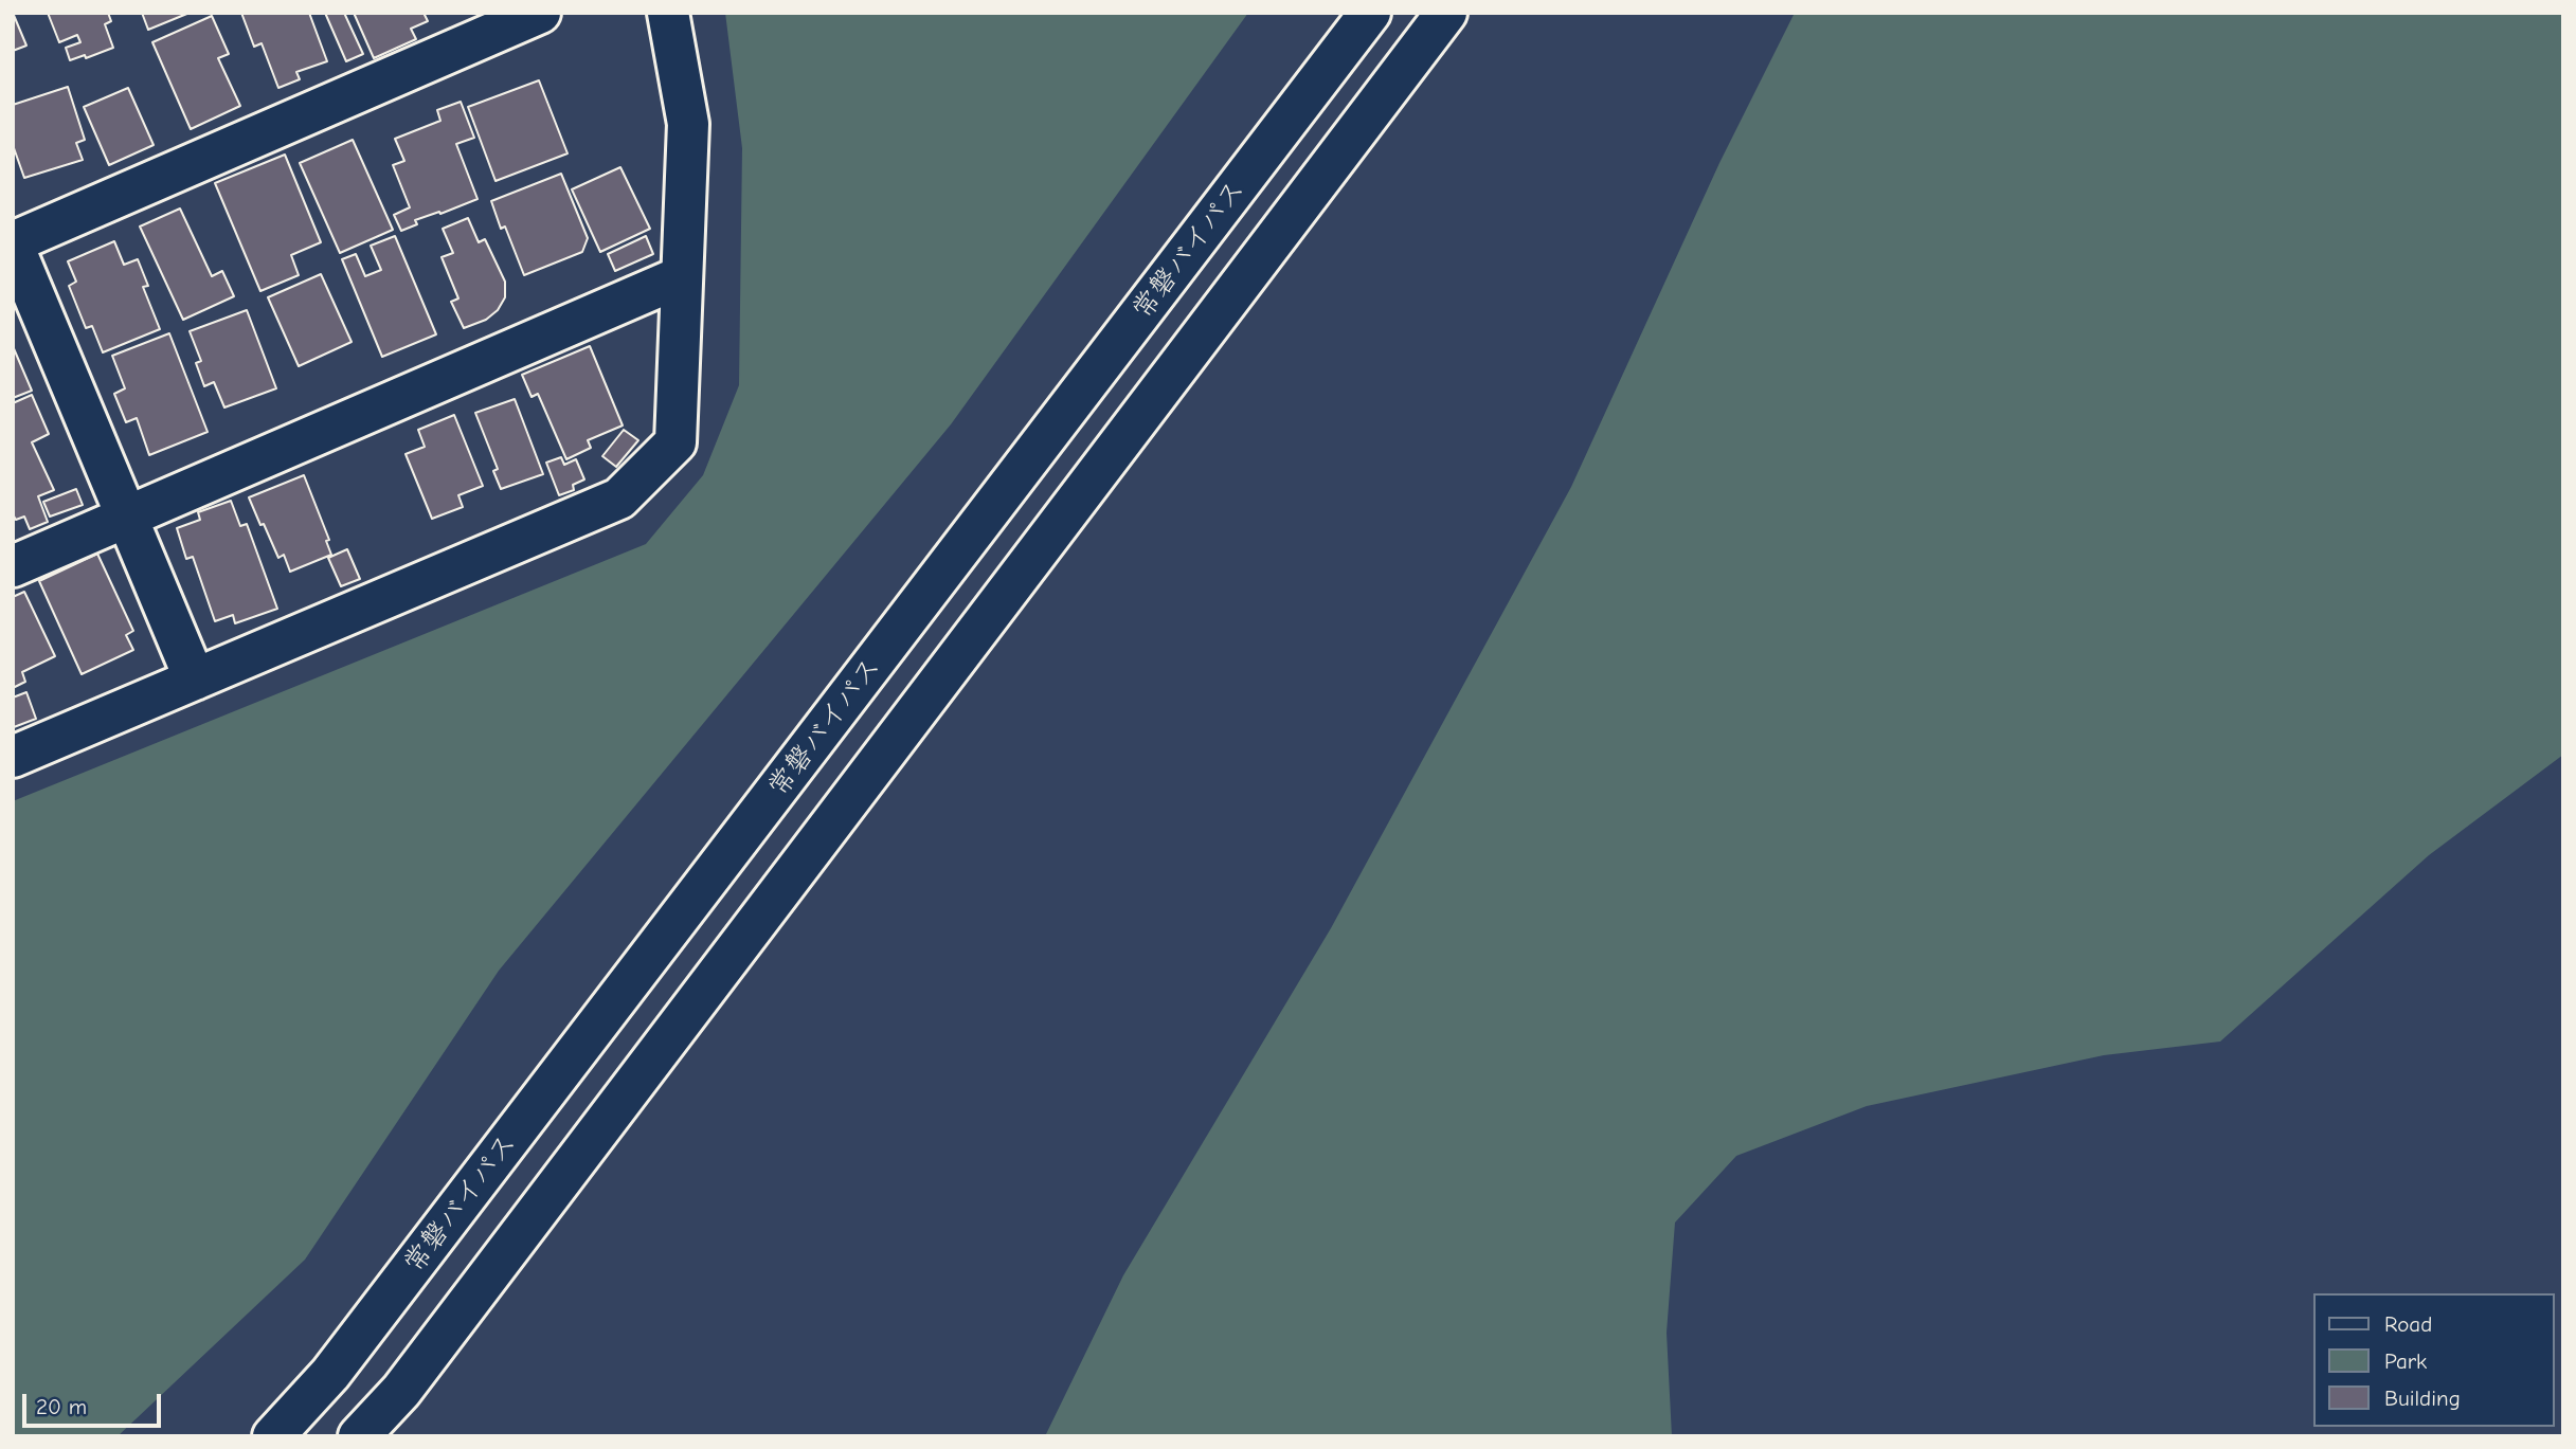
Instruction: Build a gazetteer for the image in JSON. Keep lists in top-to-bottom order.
{
  "streets": {
    "main road": ["常磐バイパス"]
  },
  "legend": ["Road", "Park", "Building"],
  "scale_bar": "20 m"
}
